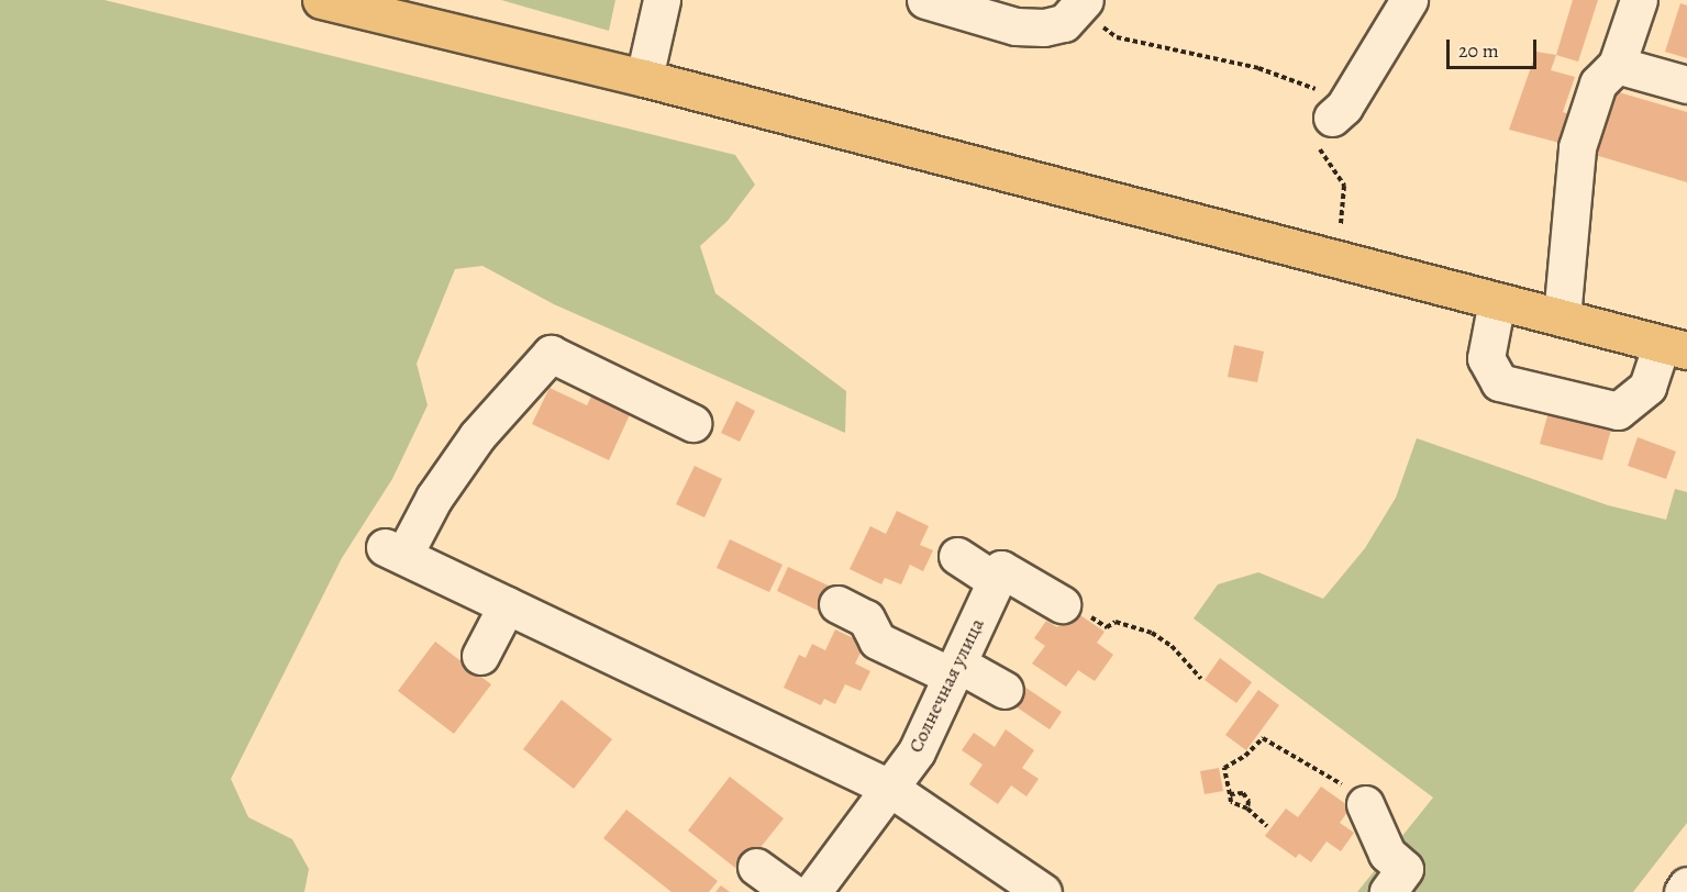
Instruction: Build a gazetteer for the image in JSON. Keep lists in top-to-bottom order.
{
  "streets": {
    "street": ["Солнечная улица"]
  },
  "scale_bar": "20 m"
}
